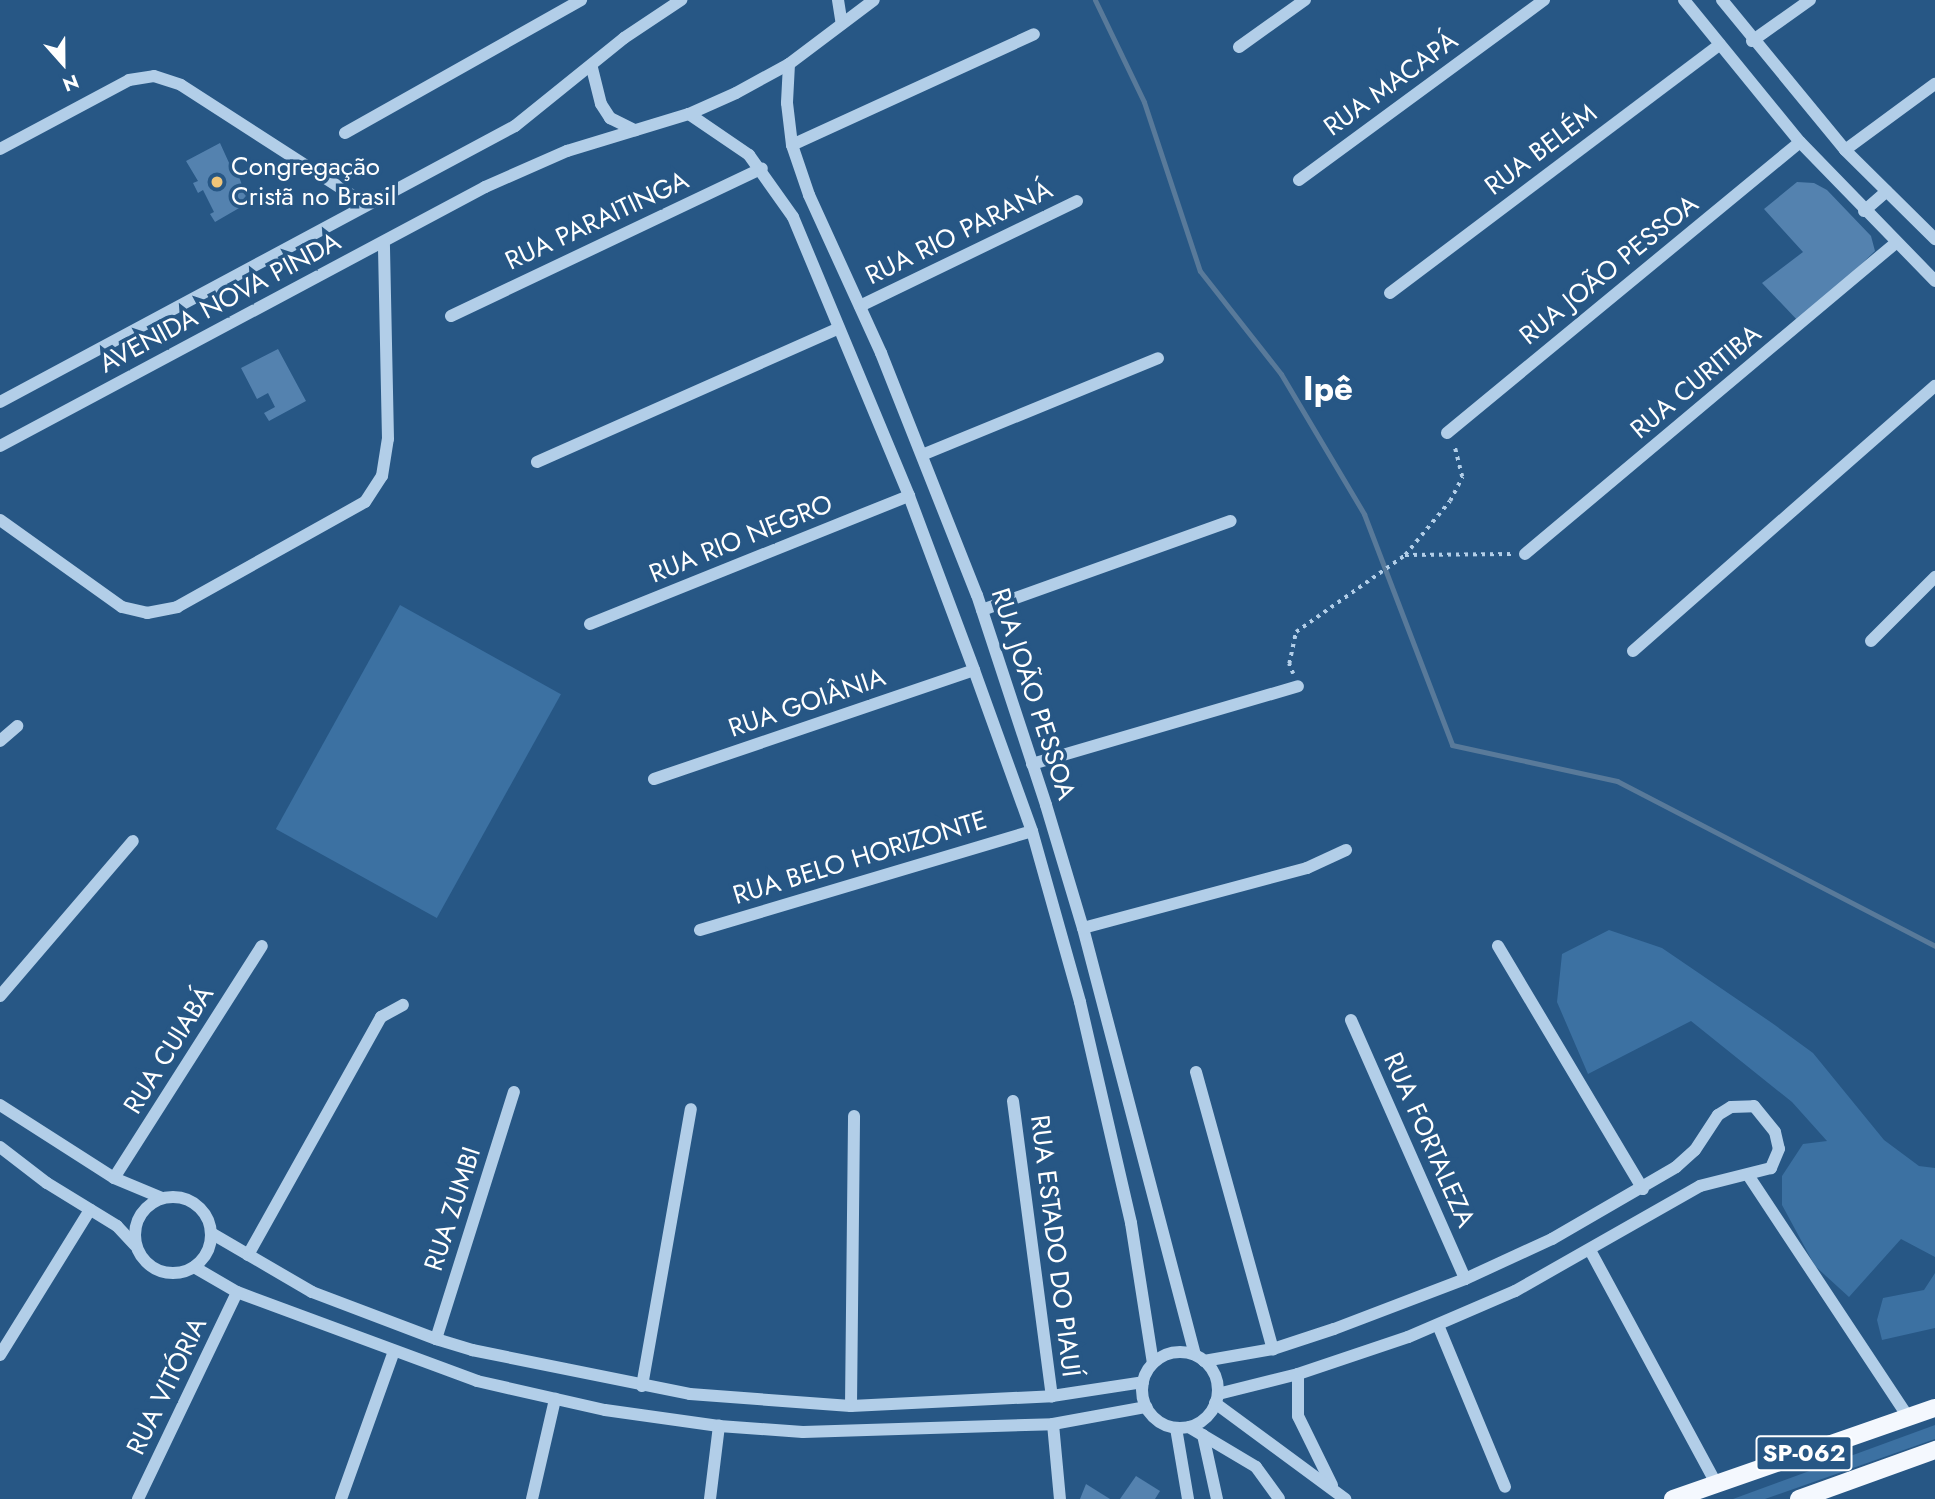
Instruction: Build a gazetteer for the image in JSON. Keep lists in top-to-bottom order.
{
  "streets": {
    "main road": ["SP-062"],
    "street": [
      "RUA MACAPÁ",
      "RUA BELÉM",
      "RUA PARAITINGA",
      "RUA RIO PARANÁ",
      "RUA JOÃO PESSOA",
      "AVENIDA NOVA PINDA",
      "RUA CURITIBA",
      "RUA RIO NEGRO",
      "RUA GOIÂNIA",
      "RUA BELO HORIZONTE",
      "RUA CUIABÁ",
      "RUA FORTALEZA",
      "RUA ZUMBI",
      "RUA ESTADO DO PIAUÍ",
      "RUA VITÓRIA"
    ]
  },
  "crossings": [
    ["RUA PARAITINGA", "RUA JOÃO PESSOA"],
    ["RUA RIO PARANÁ", "RUA JOÃO PESSOA"],
    ["RUA JOÃO PESSOA", "AVENIDA NOVA PINDA"],
    ["RUA JOÃO PESSOA", "RUA RIO NEGRO"],
    ["RUA JOÃO PESSOA", "RUA GOIÂNIA"],
    ["RUA JOÃO PESSOA", "RUA BELO HORIZONTE"]
  ],
  "districts": ["Ipê"],
  "places": ["Congregação Cristã no Brasil"],
  "north": "bottom"
}
